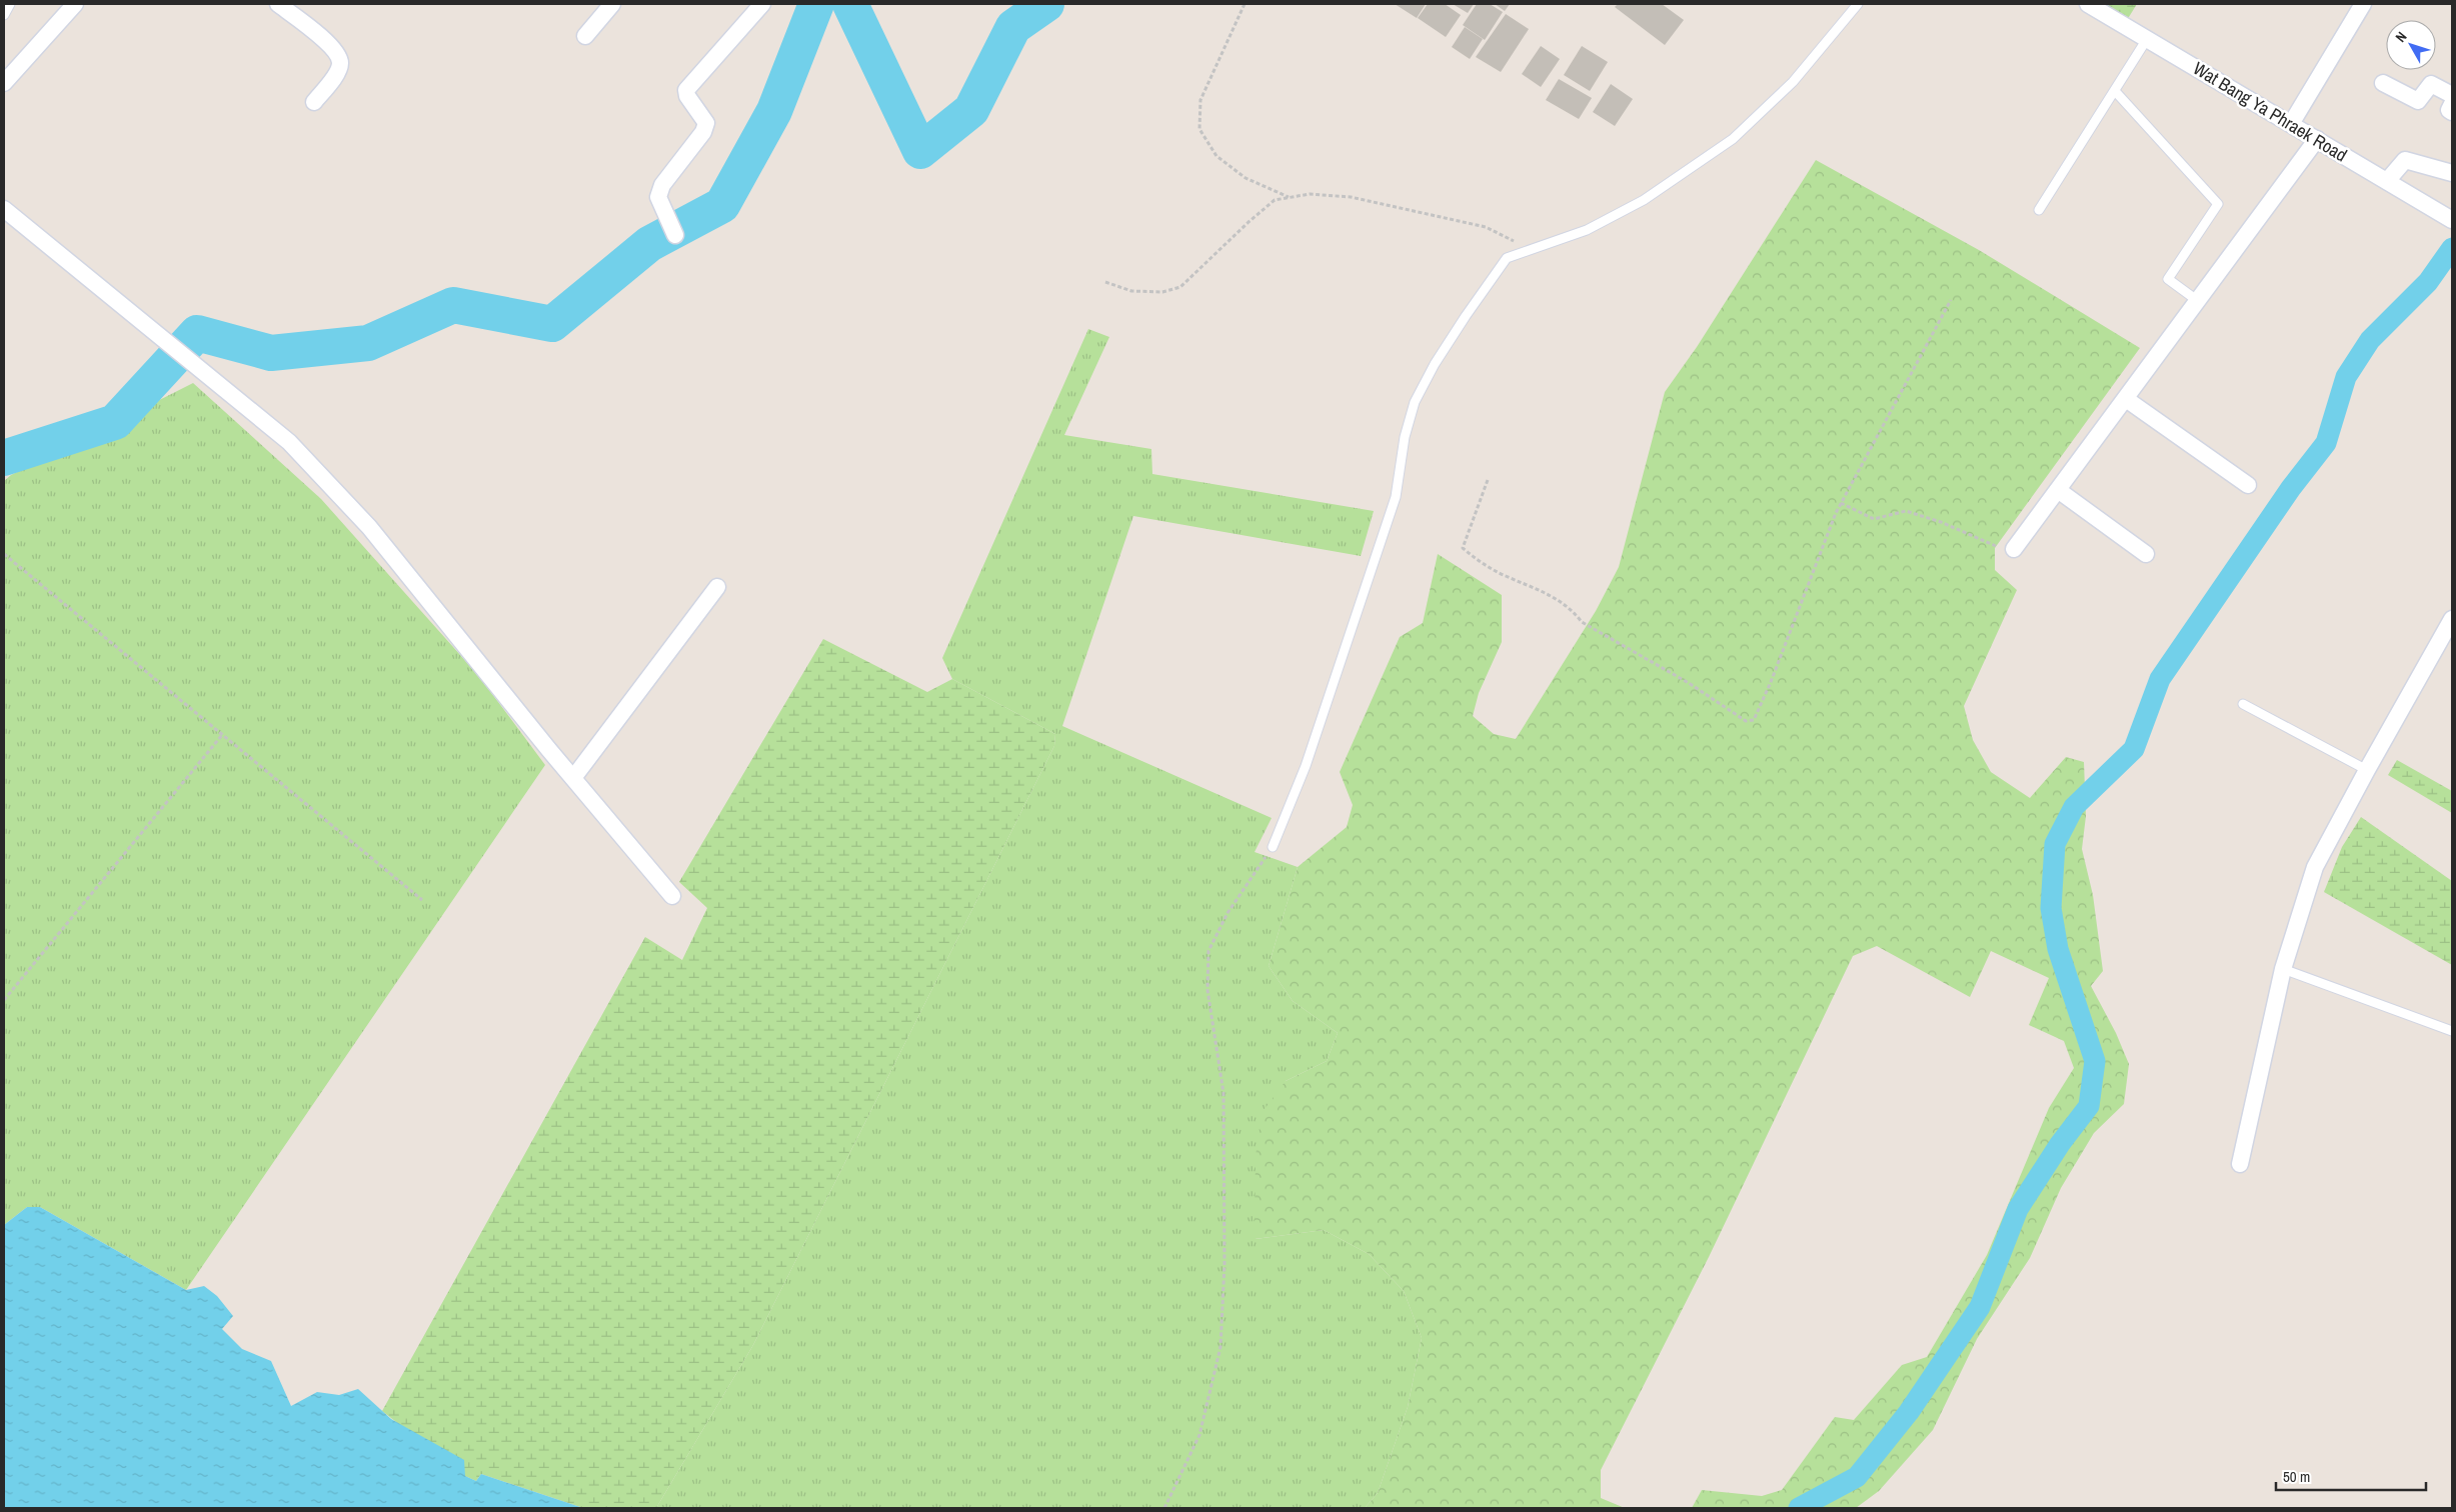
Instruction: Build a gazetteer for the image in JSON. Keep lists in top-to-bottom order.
{
  "streets": {
    "street": ["Wat Bang Ya Phraek Road"]
  },
  "scale_bar": "50 m",
  "north": "top left"
}
